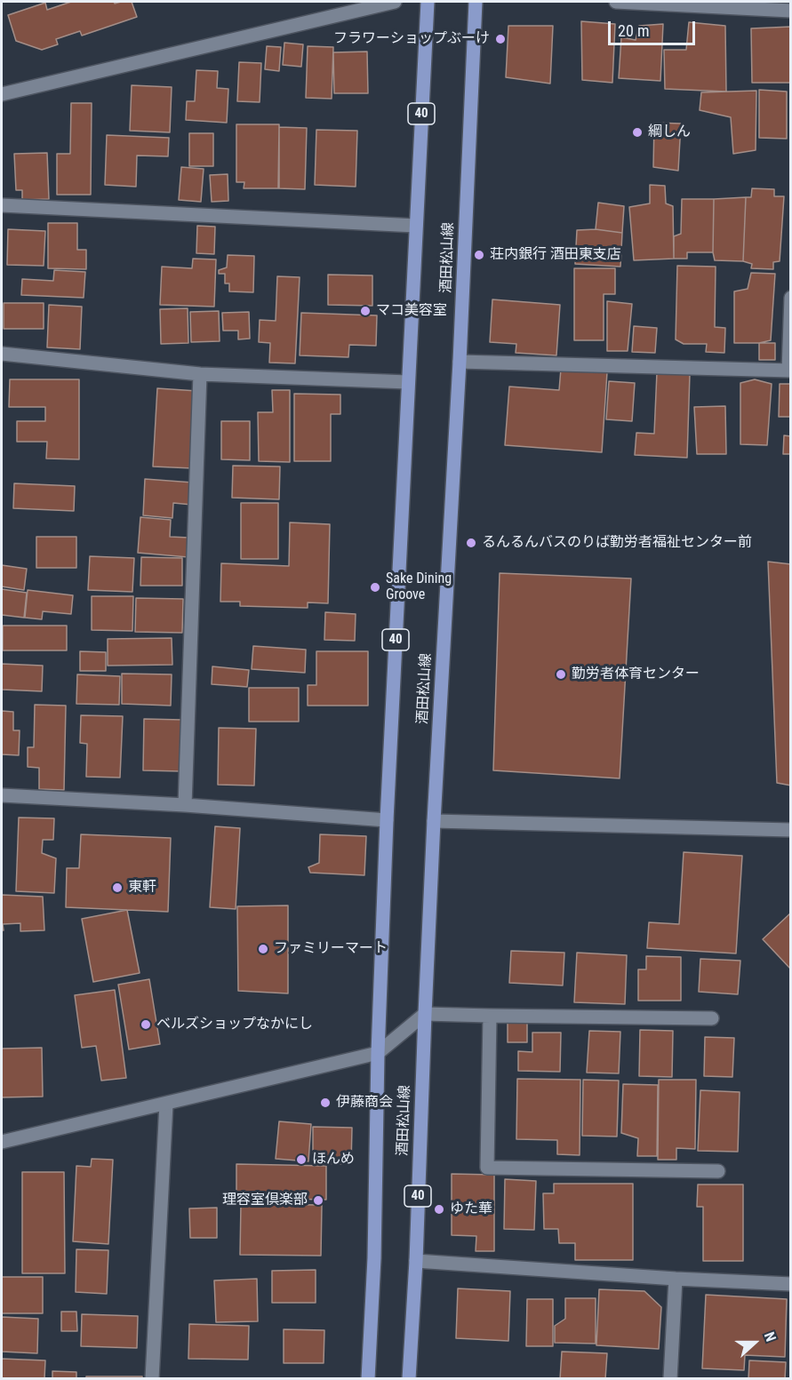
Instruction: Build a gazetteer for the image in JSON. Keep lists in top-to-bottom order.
{
  "streets": {
    "main road": ["40", "酒田松山線"]
  },
  "places": [
    "フラワーショップぶーけ",
    "綱しん",
    "荘内銀行 酒田東支店",
    "マコ美容室",
    "るんるんバスのりば勤労者福祉センター前",
    "Sake Dining Groove",
    "勤労者体育センター",
    "東軒",
    "ファミリーマート",
    "ベルズショップなかにし",
    "伊藤商会",
    "ほんめ",
    "理容室倶楽部",
    "ゆた華"
  ],
  "scale_bar": "20 m",
  "north": "right"
}
